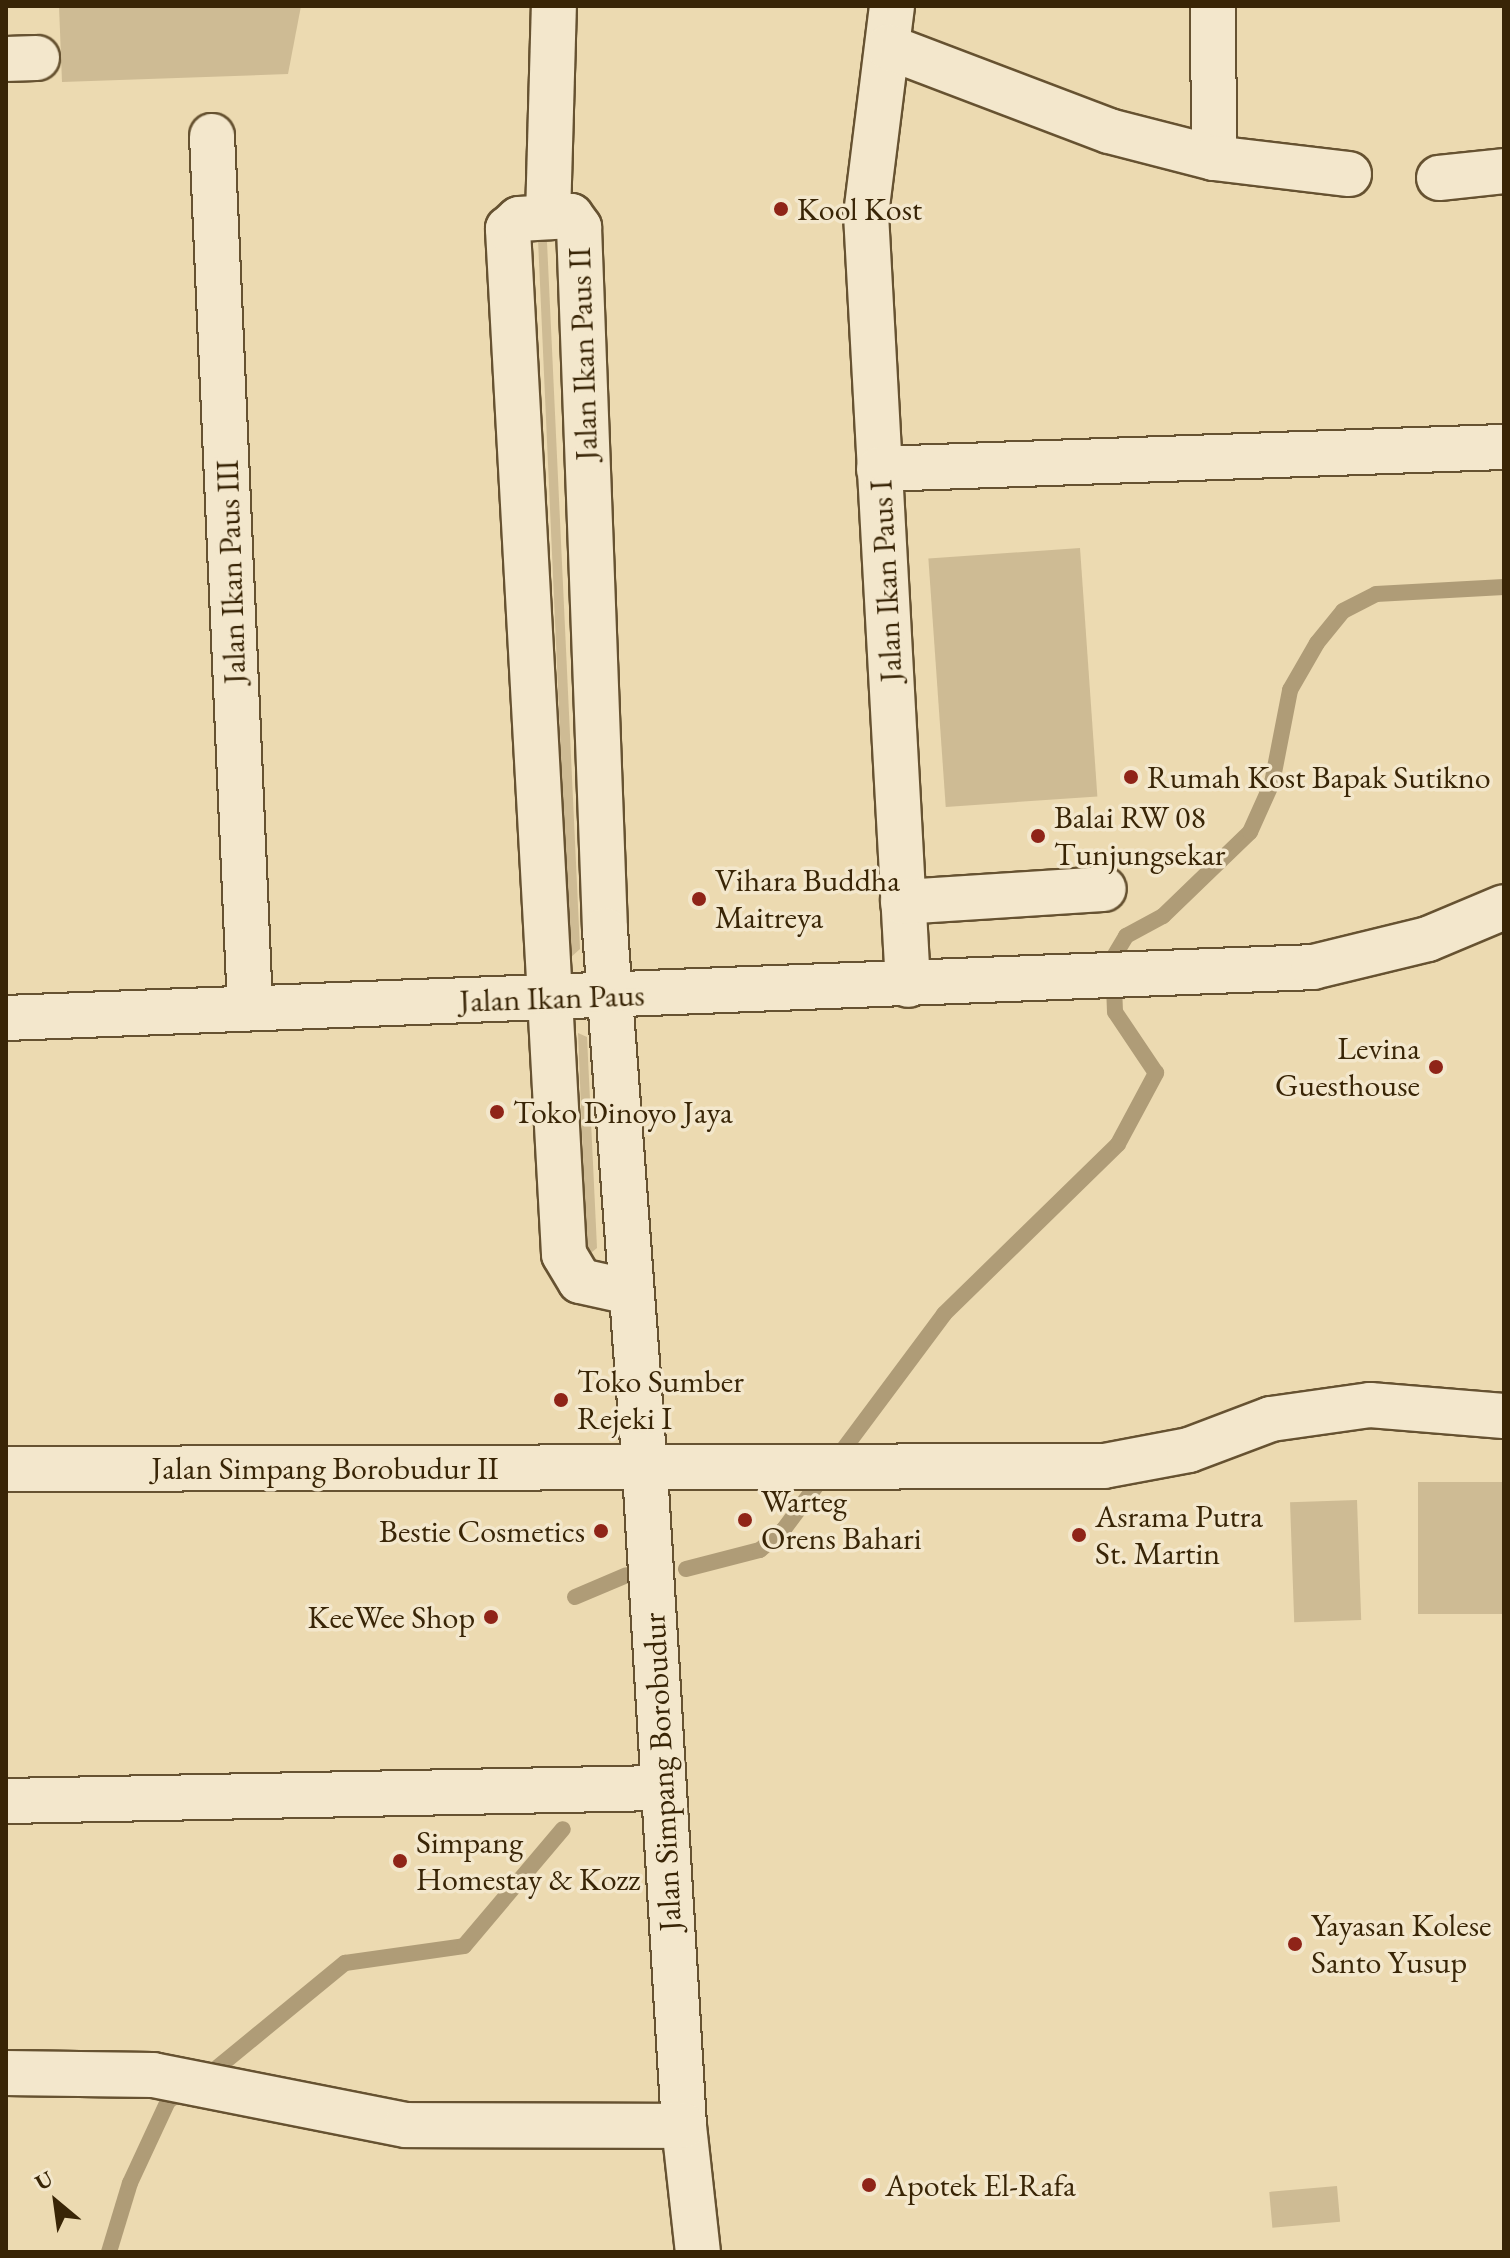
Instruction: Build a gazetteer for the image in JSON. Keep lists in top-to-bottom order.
{
  "streets": {
    "street": [
      "Jalan Ikan Paus II",
      "Jalan Ikan Paus III",
      "Jalan Ikan Paus I",
      "Jalan Ikan Paus",
      "Jalan Simpang Borobudur II",
      "Jalan Simpang Borobudur"
    ]
  },
  "crossings": [
    ["Jalan Ikan Paus II", "Jalan Ikan Paus"],
    ["Jalan Ikan Paus II", "Jalan Simpang Borobudur"],
    ["Jalan Ikan Paus III", "Jalan Ikan Paus"],
    ["Jalan Ikan Paus I", "Jalan Ikan Paus"],
    ["Jalan Ikan Paus", "Jalan Simpang Borobudur"],
    ["Jalan Simpang Borobudur II", "Jalan Simpang Borobudur"]
  ],
  "places": [
    "Kool Kost",
    "Rumah Kost Bapak Sutikno",
    "Balai RW 08 Tunjungsekar",
    "Vihara Buddha Maitreya",
    "Levina Guesthouse",
    "Toko Dinoyo Jaya",
    "Toko Sumber Rejeki I",
    "Warteg Orens Bahari",
    "Bestie Cosmetics",
    "Asrama Putra St. Martin",
    "KeeWee Shop",
    "Simpang Homestay & Kozz",
    "Yayasan Kolese Santo Yusup",
    "Apotek El-Rafa"
  ],
  "north": "top left"
}
